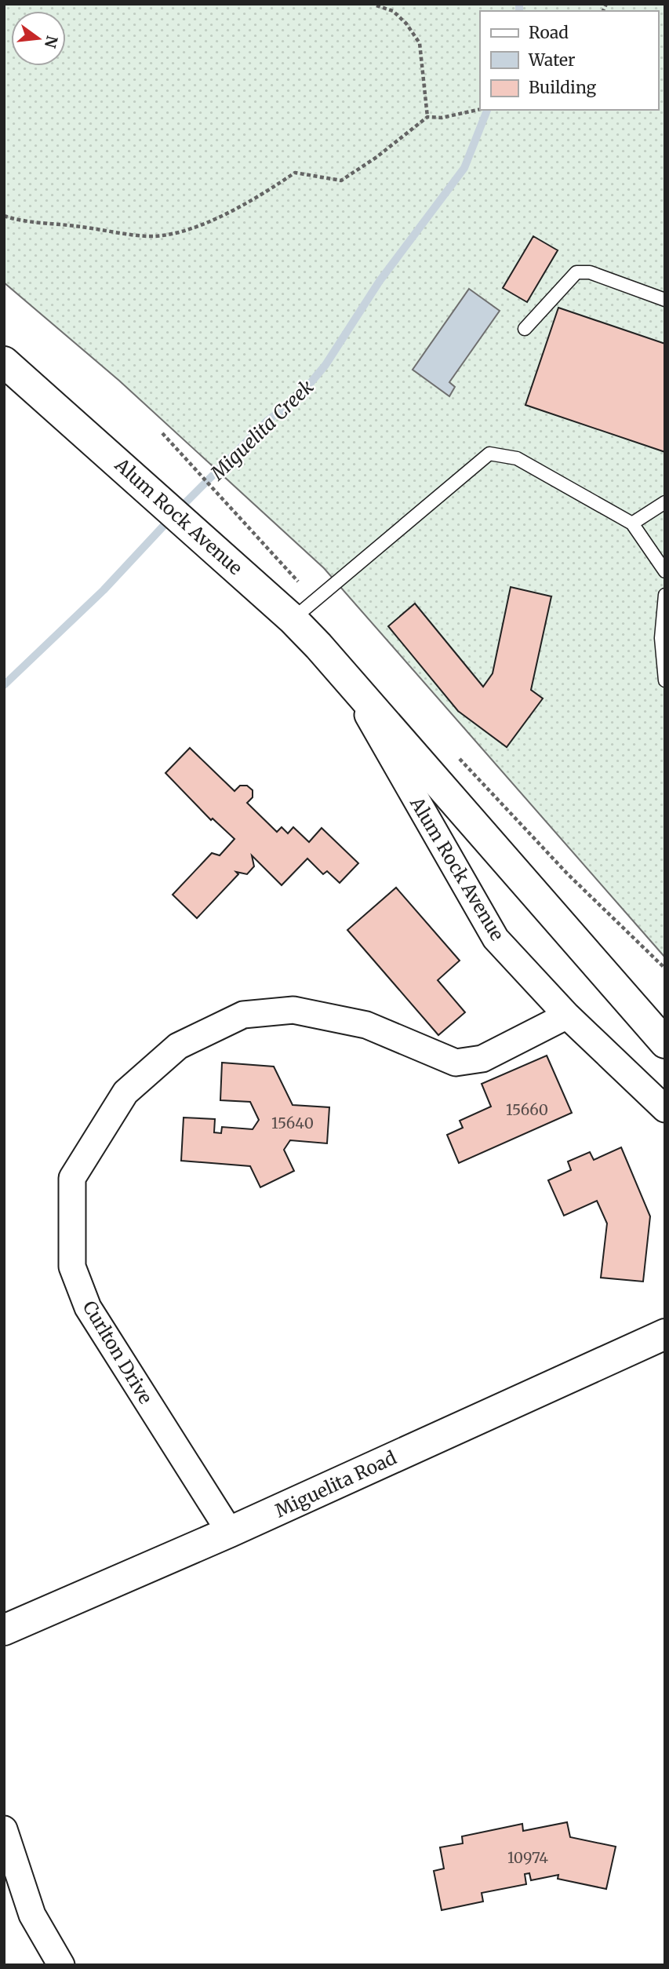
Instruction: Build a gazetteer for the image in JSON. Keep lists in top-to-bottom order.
{
  "streets": {
    "street": ["Alum Rock Avenue", "Curlton Drive", "Miguelita Road"]
  },
  "crossings": [
    ["Alum Rock Avenue", "Curlton Drive"],
    ["Curlton Drive", "Miguelita Road"]
  ],
  "water": ["Miguelita Creek"],
  "house_numbers": ["15660", "15640", "10974"],
  "legend": ["Road", "Water", "Building"],
  "north": "right"
}
